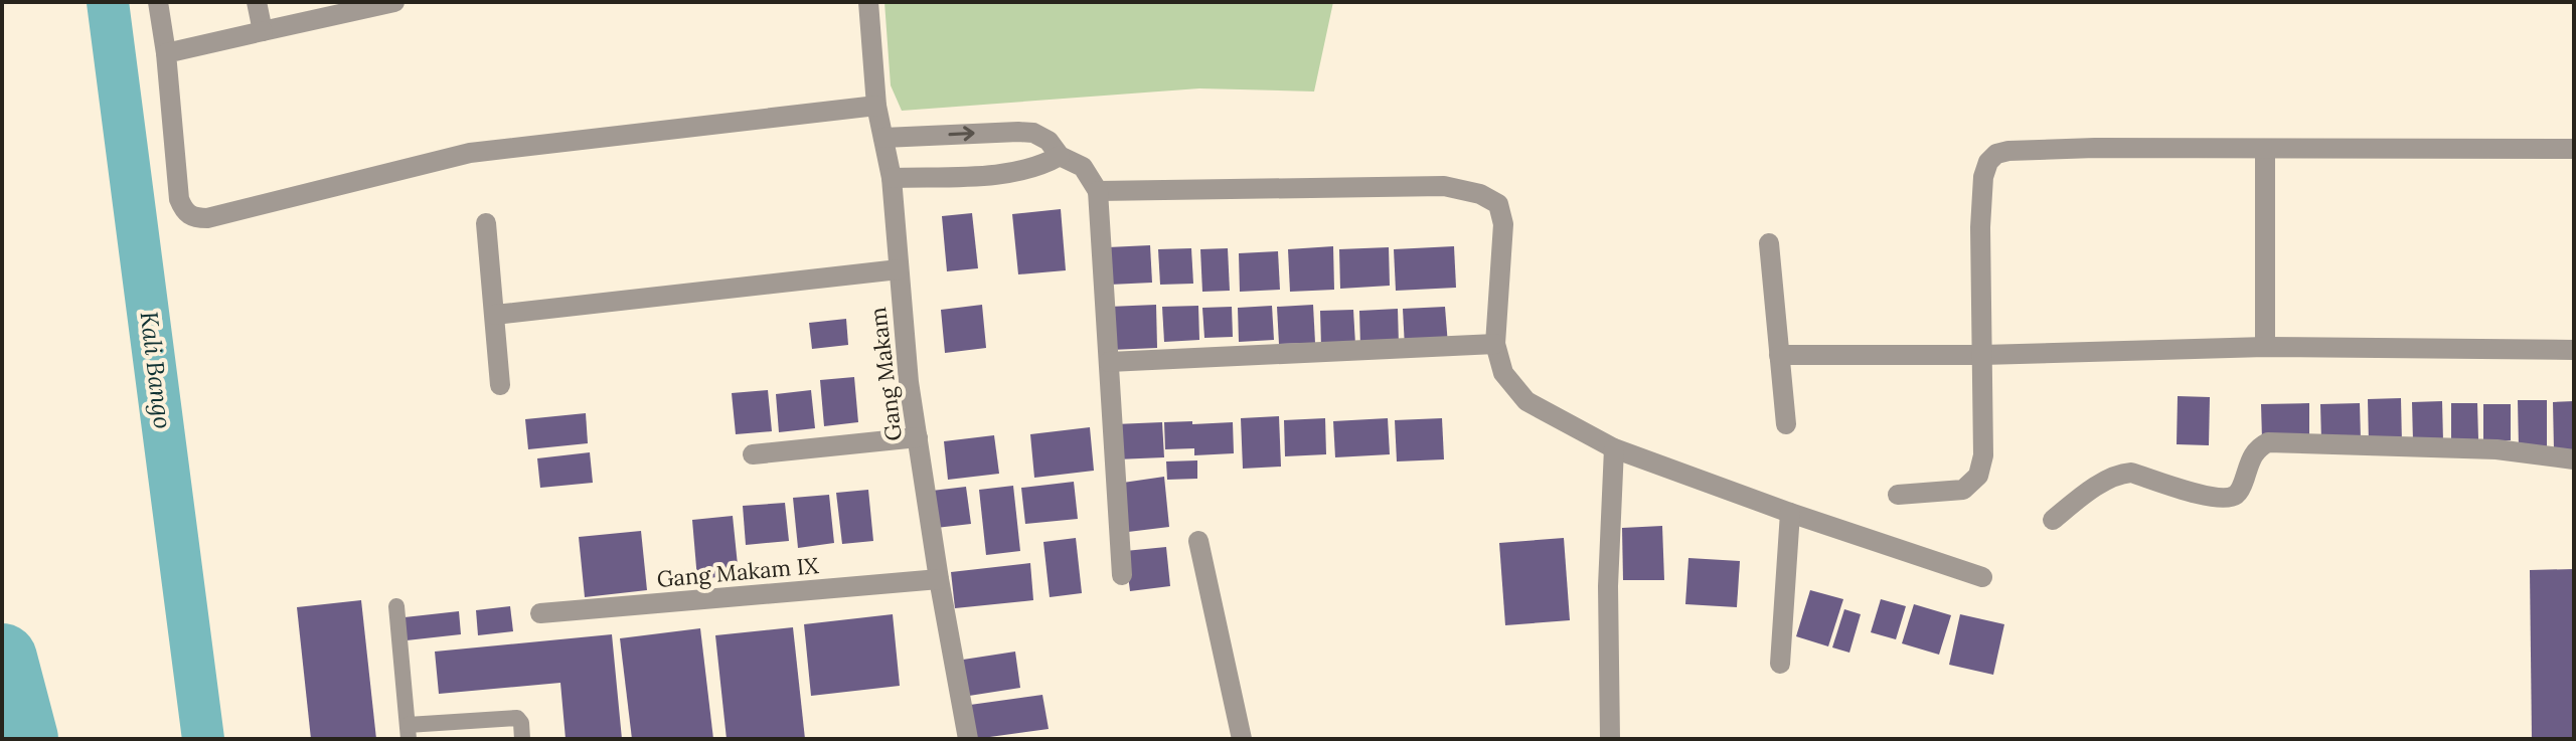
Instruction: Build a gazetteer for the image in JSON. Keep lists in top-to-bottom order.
{
  "streets": {
    "street": ["Gang Makam", "Gang Makam IX"]
  },
  "crossings": [
    ["Gang Makam", "Gang Makam IX"]
  ],
  "water": ["Kali Bango"]
}
